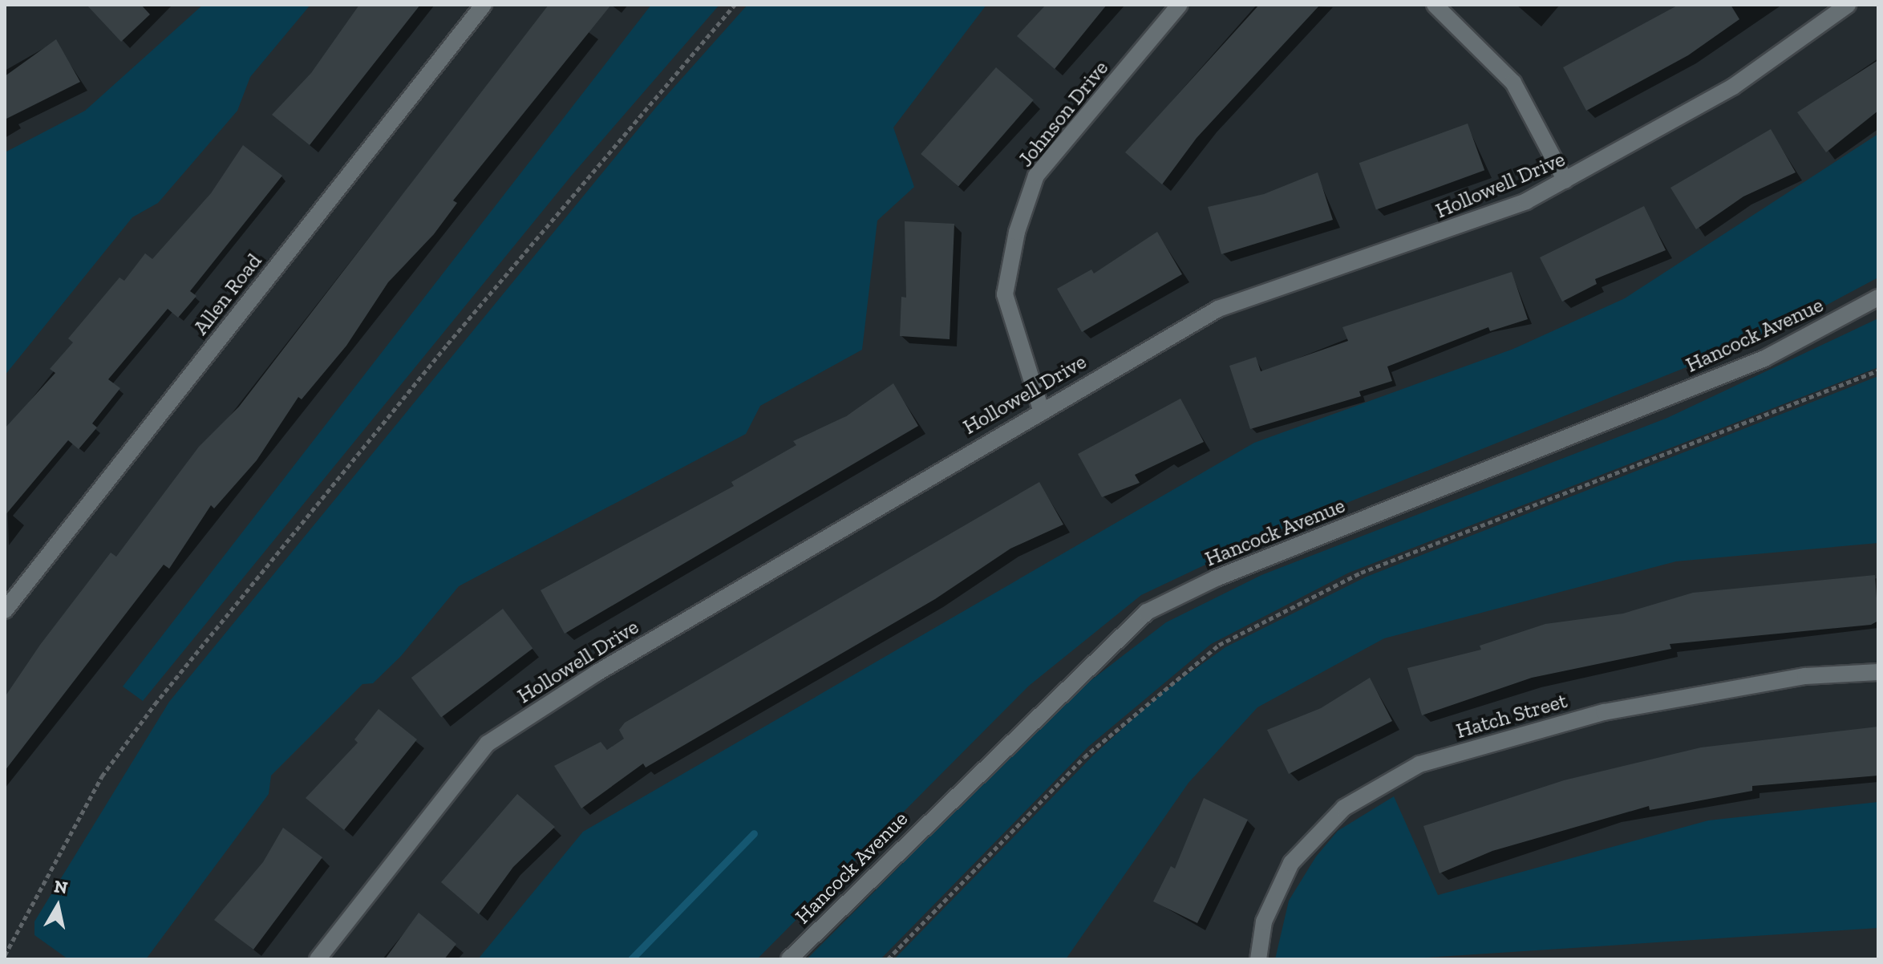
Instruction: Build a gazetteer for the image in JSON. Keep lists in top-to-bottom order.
{
  "streets": {
    "street": [
      "Johnson Drive",
      "Hollowell Drive",
      "Allen Road",
      "Hancock Avenue",
      "Hatch Street"
    ]
  },
  "crossings": [
    ["Johnson Drive", "Hollowell Drive"]
  ],
  "north": "top"
}
